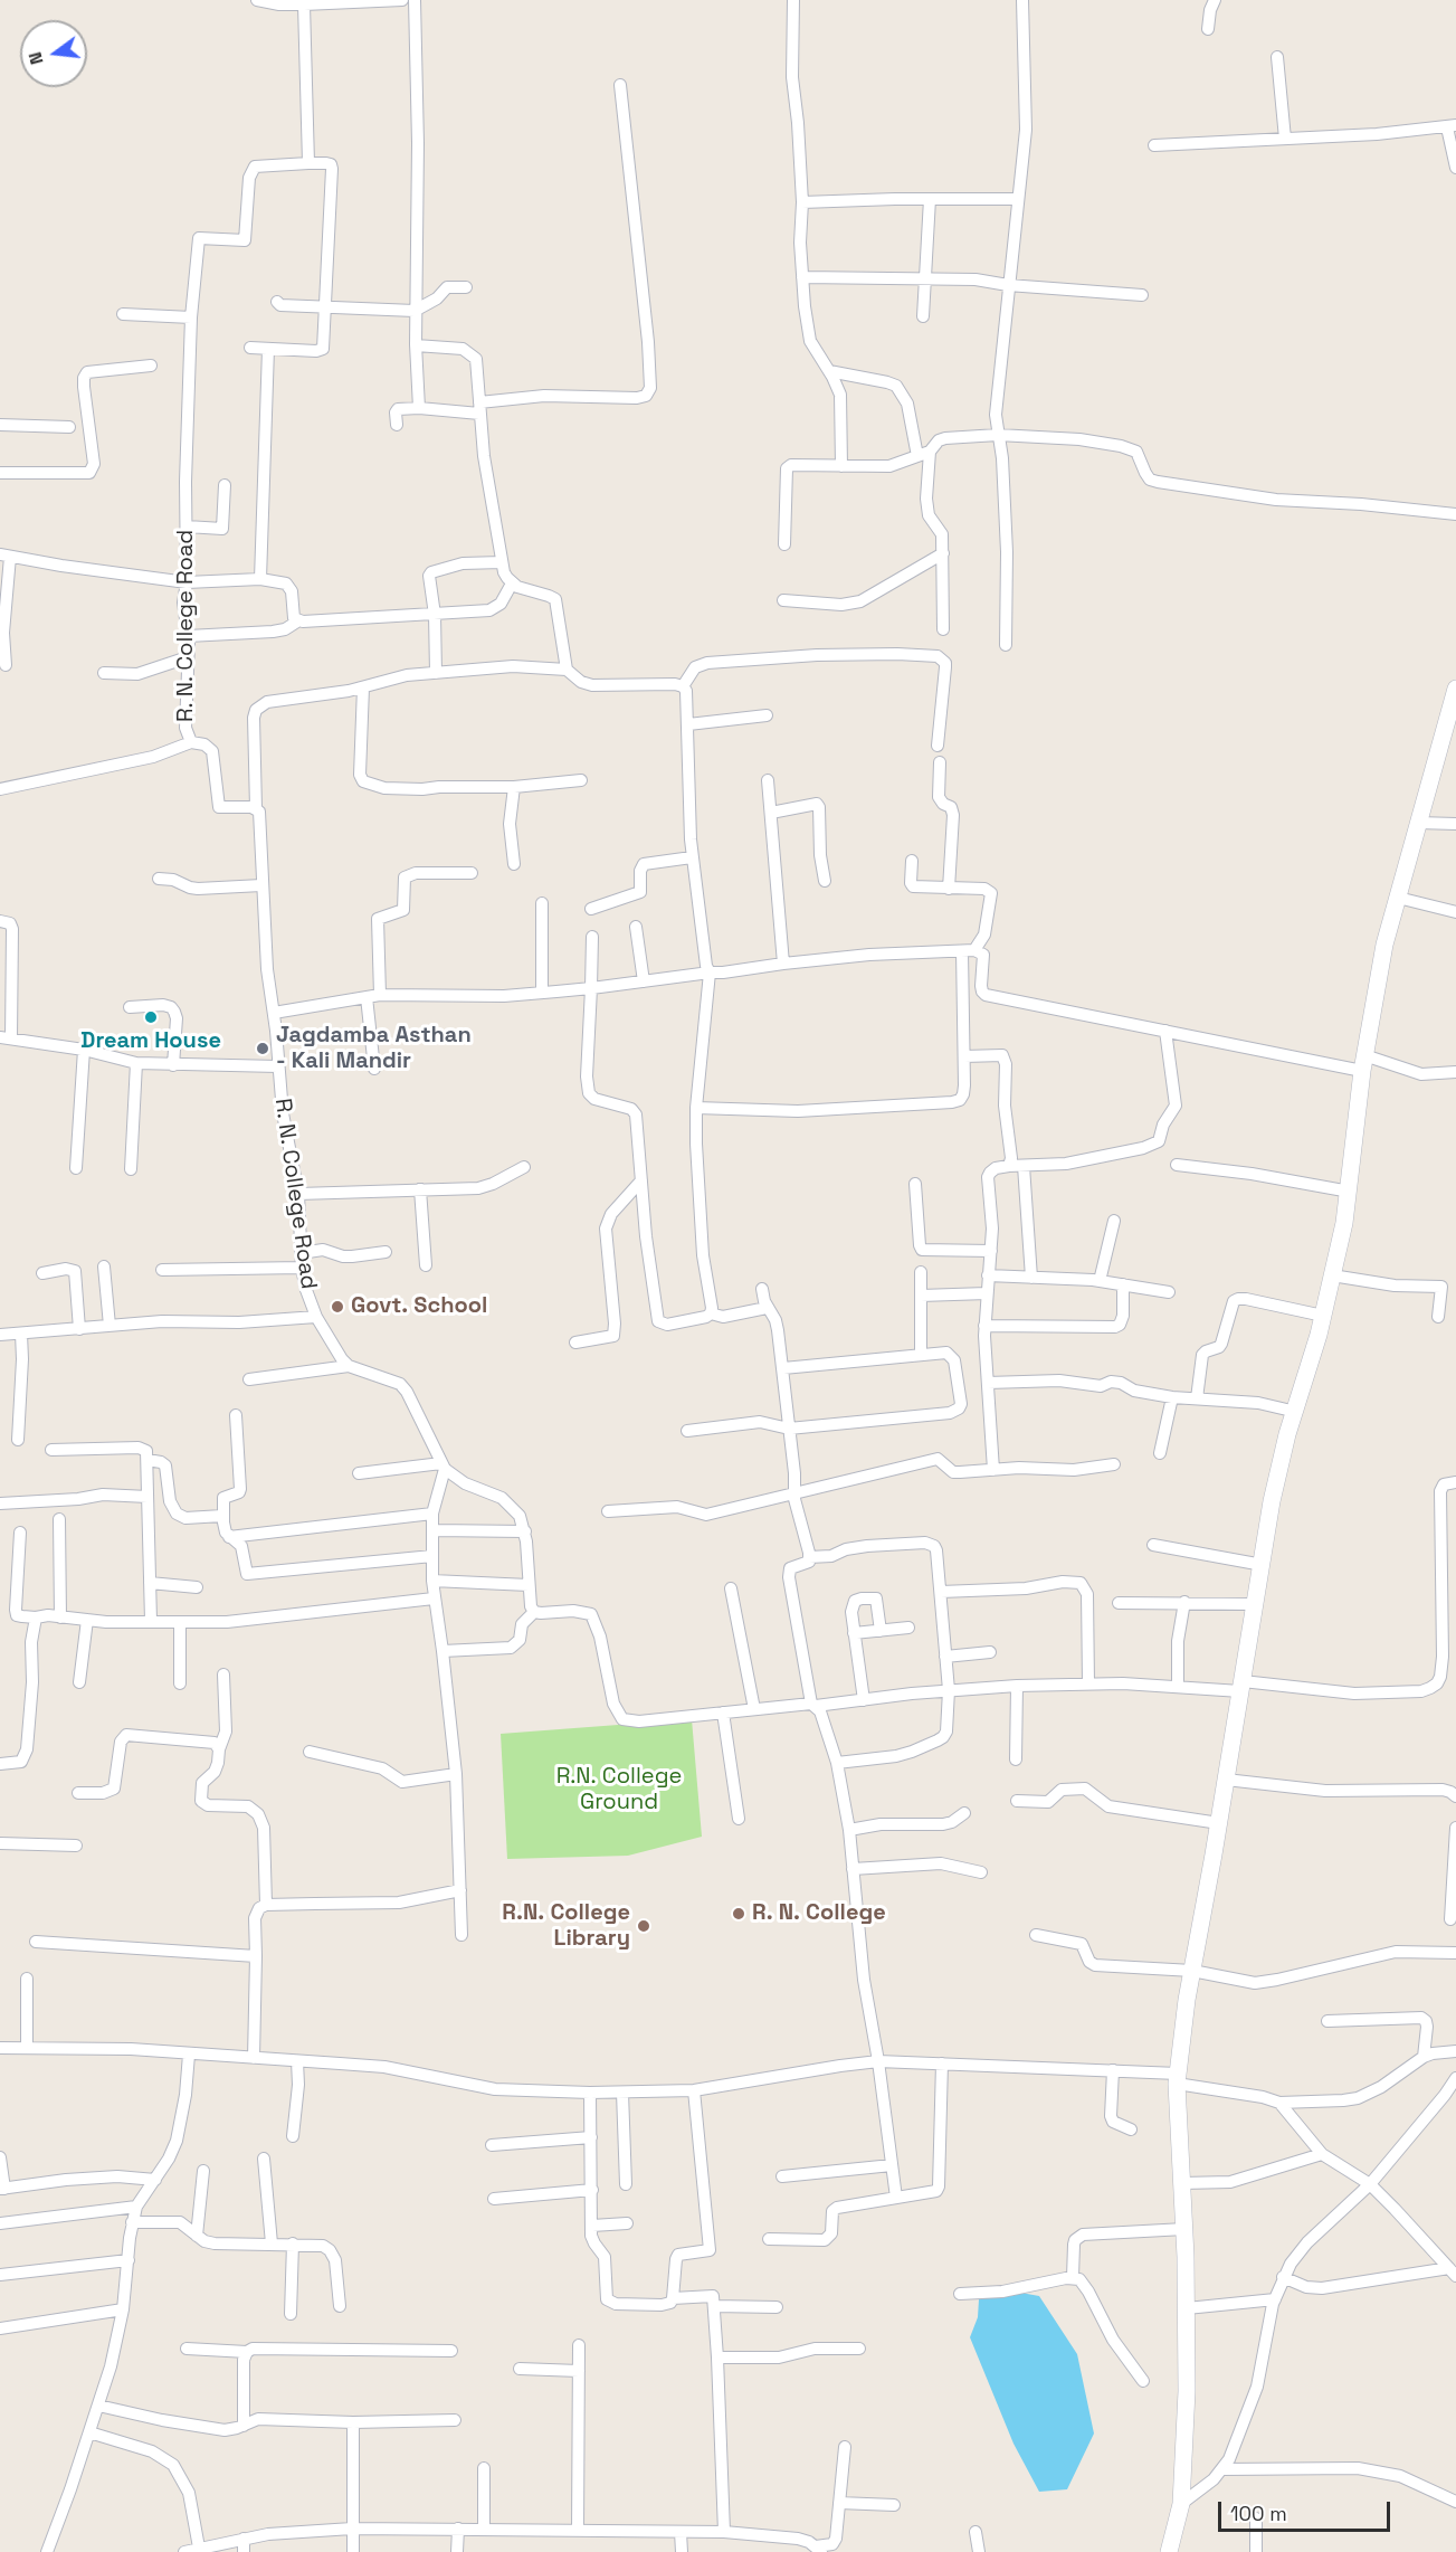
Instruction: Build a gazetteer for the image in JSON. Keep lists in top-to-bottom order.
{
  "streets": {
    "street": ["R. N. College Road"]
  },
  "parks": ["R.N. College Ground"],
  "places": [
    "Dream House",
    "Jagdamba Asthan - Kali Mandir",
    "Govt. School",
    "R. N. College",
    "R.N. College Library"
  ],
  "scale_bar": "100 m",
  "north": "left"
}
